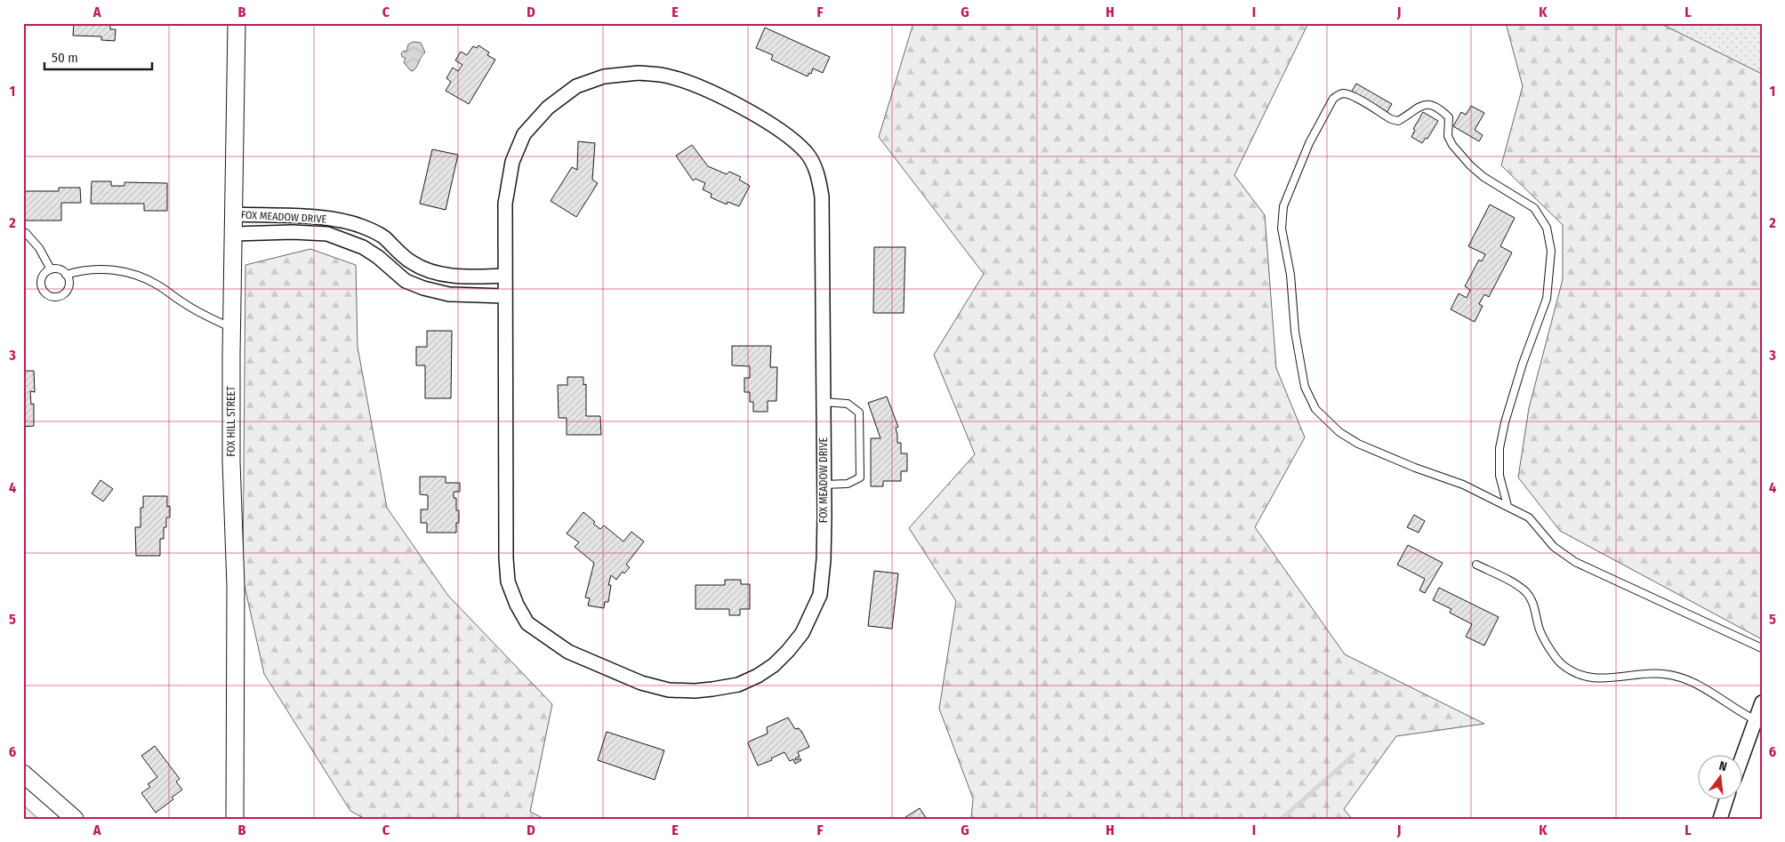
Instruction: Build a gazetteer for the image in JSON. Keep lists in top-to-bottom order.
{
  "streets": {
    "street": ["FOX MEADOW DRIVE", "FOX HILL STREET"]
  },
  "crossings": [
    ["FOX MEADOW DRIVE", "FOX HILL STREET"]
  ],
  "scale_bar": "50 m",
  "north": "top",
  "grid": {
    "columns": [
      "A",
      "B",
      "C",
      "D",
      "E",
      "F",
      "G",
      "H",
      "I",
      "J",
      "K",
      "L"
    ],
    "rows": [
      "1",
      "2",
      "3",
      "4",
      "5",
      "6"
    ]
  }
}
